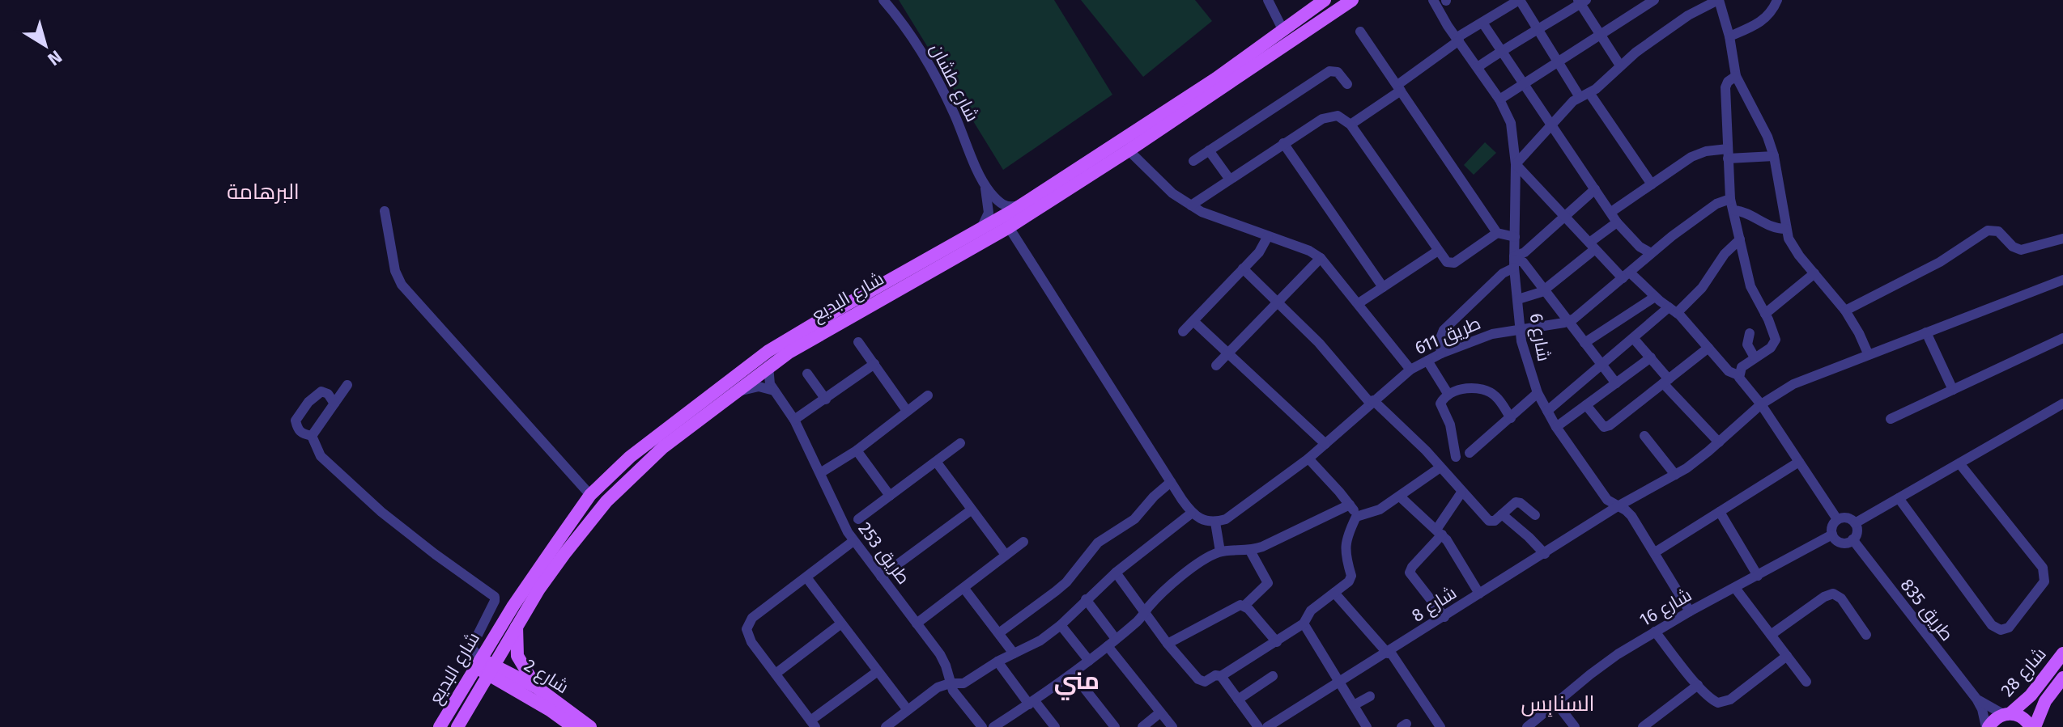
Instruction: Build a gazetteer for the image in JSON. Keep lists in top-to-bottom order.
{
  "streets": {
    "main road": ["شارع البديع", "شارع 28", "شارع 2"],
    "street": [
      "شارع طشان",
      "طريق 611",
      "شارع 6",
      "طريق 253",
      "شارع 8",
      "شارع 16",
      "طريق 835"
    ]
  },
  "crossings": [
    ["شارع البديع", "طريق 253"],
    ["شارع البديع", "شارع 2"],
    ["طريق 611", "شارع 6"],
    ["شارع 6", "شارع 8"],
    ["شارع 6", "شارع 16"],
    ["شارع 16", "طريق 835"],
    ["طريق 835", "شارع 28"]
  ],
  "districts": ["البرهامة", "مني", "السنابِس"],
  "north": "bottom right"
}
